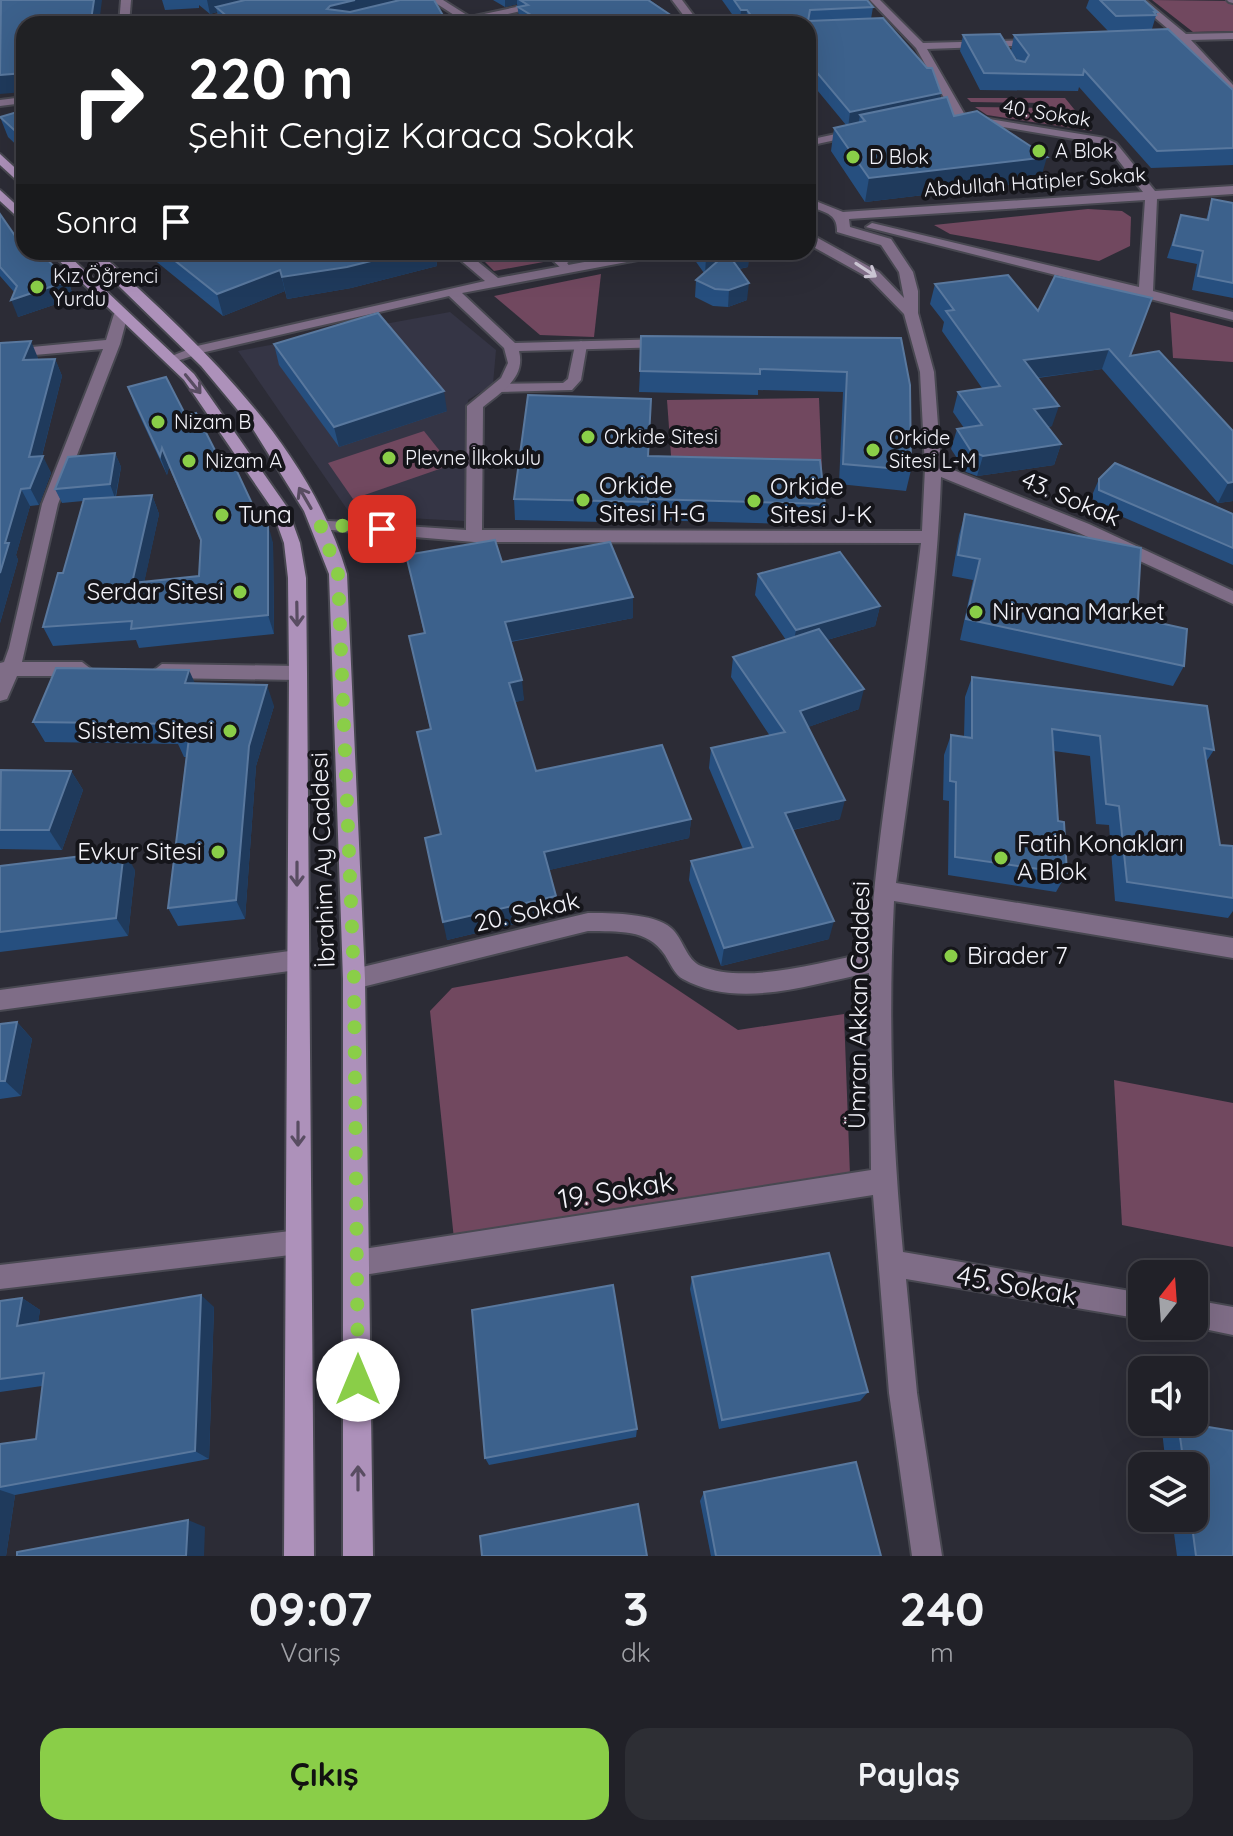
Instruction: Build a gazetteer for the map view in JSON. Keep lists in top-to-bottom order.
{
  "streets": {
    "main road": ["İbrahim Ay Caddesi"],
    "street": [
      "40. Sokak",
      "Abdullah Hatipler Sokak",
      "43. Sokak",
      "20. Sokak",
      "Ümran Akkan Caddesi",
      "19. Sokak",
      "45. Sokak"
    ]
  },
  "crossings": [
    ["40. Sokak", "Abdullah Hatipler Sokak"],
    ["Abdullah Hatipler Sokak", "Ümran Akkan Caddesi"],
    ["43. Sokak", "Ümran Akkan Caddesi"],
    ["İbrahim Ay Caddesi", "20. Sokak"],
    ["İbrahim Ay Caddesi", "19. Sokak"],
    ["20. Sokak", "Ümran Akkan Caddesi"],
    ["Ümran Akkan Caddesi", "19. Sokak"],
    ["Ümran Akkan Caddesi", "45. Sokak"]
  ],
  "places": [
    "A Blok",
    "D Blok",
    "Kız Öğrenci Yurdu",
    "Nizam B",
    "Orkide Sitesi",
    "Orkide Sitesi L-M",
    "Plevne İlkokulu",
    "Nizam A",
    "Orkide Sitesi H-G",
    "Orkide Sitesi J-K",
    "Tuna",
    "Serdar Sitesi",
    "Nirvana Market",
    "Sistem Sitesi",
    "Evkur Sitesi",
    "Fatih Konakları A Blok",
    "Birader 7"
  ],
  "north": "top",
  "page": {
    "turn": ["220 m", "Şehit Cengiz Karaca Sokak"],
    "then": "Sonra",
    "eta": [
      "09:07",
      "Varış",
      "3",
      "dk",
      "240",
      "m"
    ],
    "buttons": ["Çıkış", "Paylaş"]
  }
}
